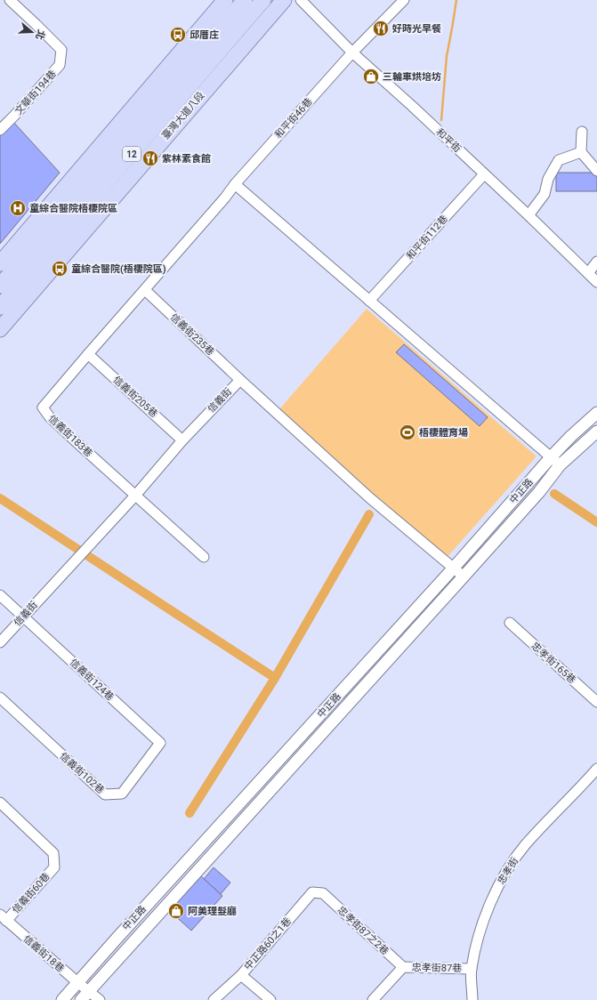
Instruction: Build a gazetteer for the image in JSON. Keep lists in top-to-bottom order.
{
  "streets": {
    "main road": ["臺灣大道八段", "12"],
    "street": [
      "文華街194巷",
      "和平街46巷",
      "和平街",
      "和平街112巷",
      "信義街235巷",
      "信義街205巷",
      "信義街",
      "信義街183巷",
      "中正路",
      "忠孝街165巷",
      "信義街124巷",
      "信義街102巷",
      "忠孝街",
      "信義街60巷",
      "忠孝街87之2巷",
      "中正路60之1巷",
      "信義街18巷",
      "忠孝街87巷"
    ]
  },
  "crossings": [
    ["和平街46巷", "和平街"],
    ["和平街46巷", "信義街235巷"],
    ["和平街46巷", "信義街205巷"],
    ["和平街46巷", "信義街183巷"],
    ["和平街", "和平街112巷"],
    ["信義街235巷", "信義街"],
    ["信義街205巷", "信義街"],
    ["信義街205巷", "信義街183巷"],
    ["信義街", "信義街183巷"],
    ["信義街", "中正路"],
    ["信義街", "信義街124巷"],
    ["中正路", "信義街18巷"],
    ["信義街124巷", "信義街102巷"],
    ["忠孝街", "忠孝街87巷"],
    ["信義街60巷", "信義街18巷"],
    ["忠孝街87之2巷", "中正路60之1巷"],
    ["忠孝街87之2巷", "忠孝街87巷"]
  ],
  "places": {
    "restaurant": ["好時光早餐", "紫林素食館"],
    "bus stop": ["邱厝庄", "童綜合醫院(梧棲院區)"],
    "shop": ["三輪車烘培坊", "阿美理髮廳"],
    "hospital": ["童綜合醫院梧棲院區"],
    "sports": ["梧棲體育場"]
  },
  "north": "right"
}
